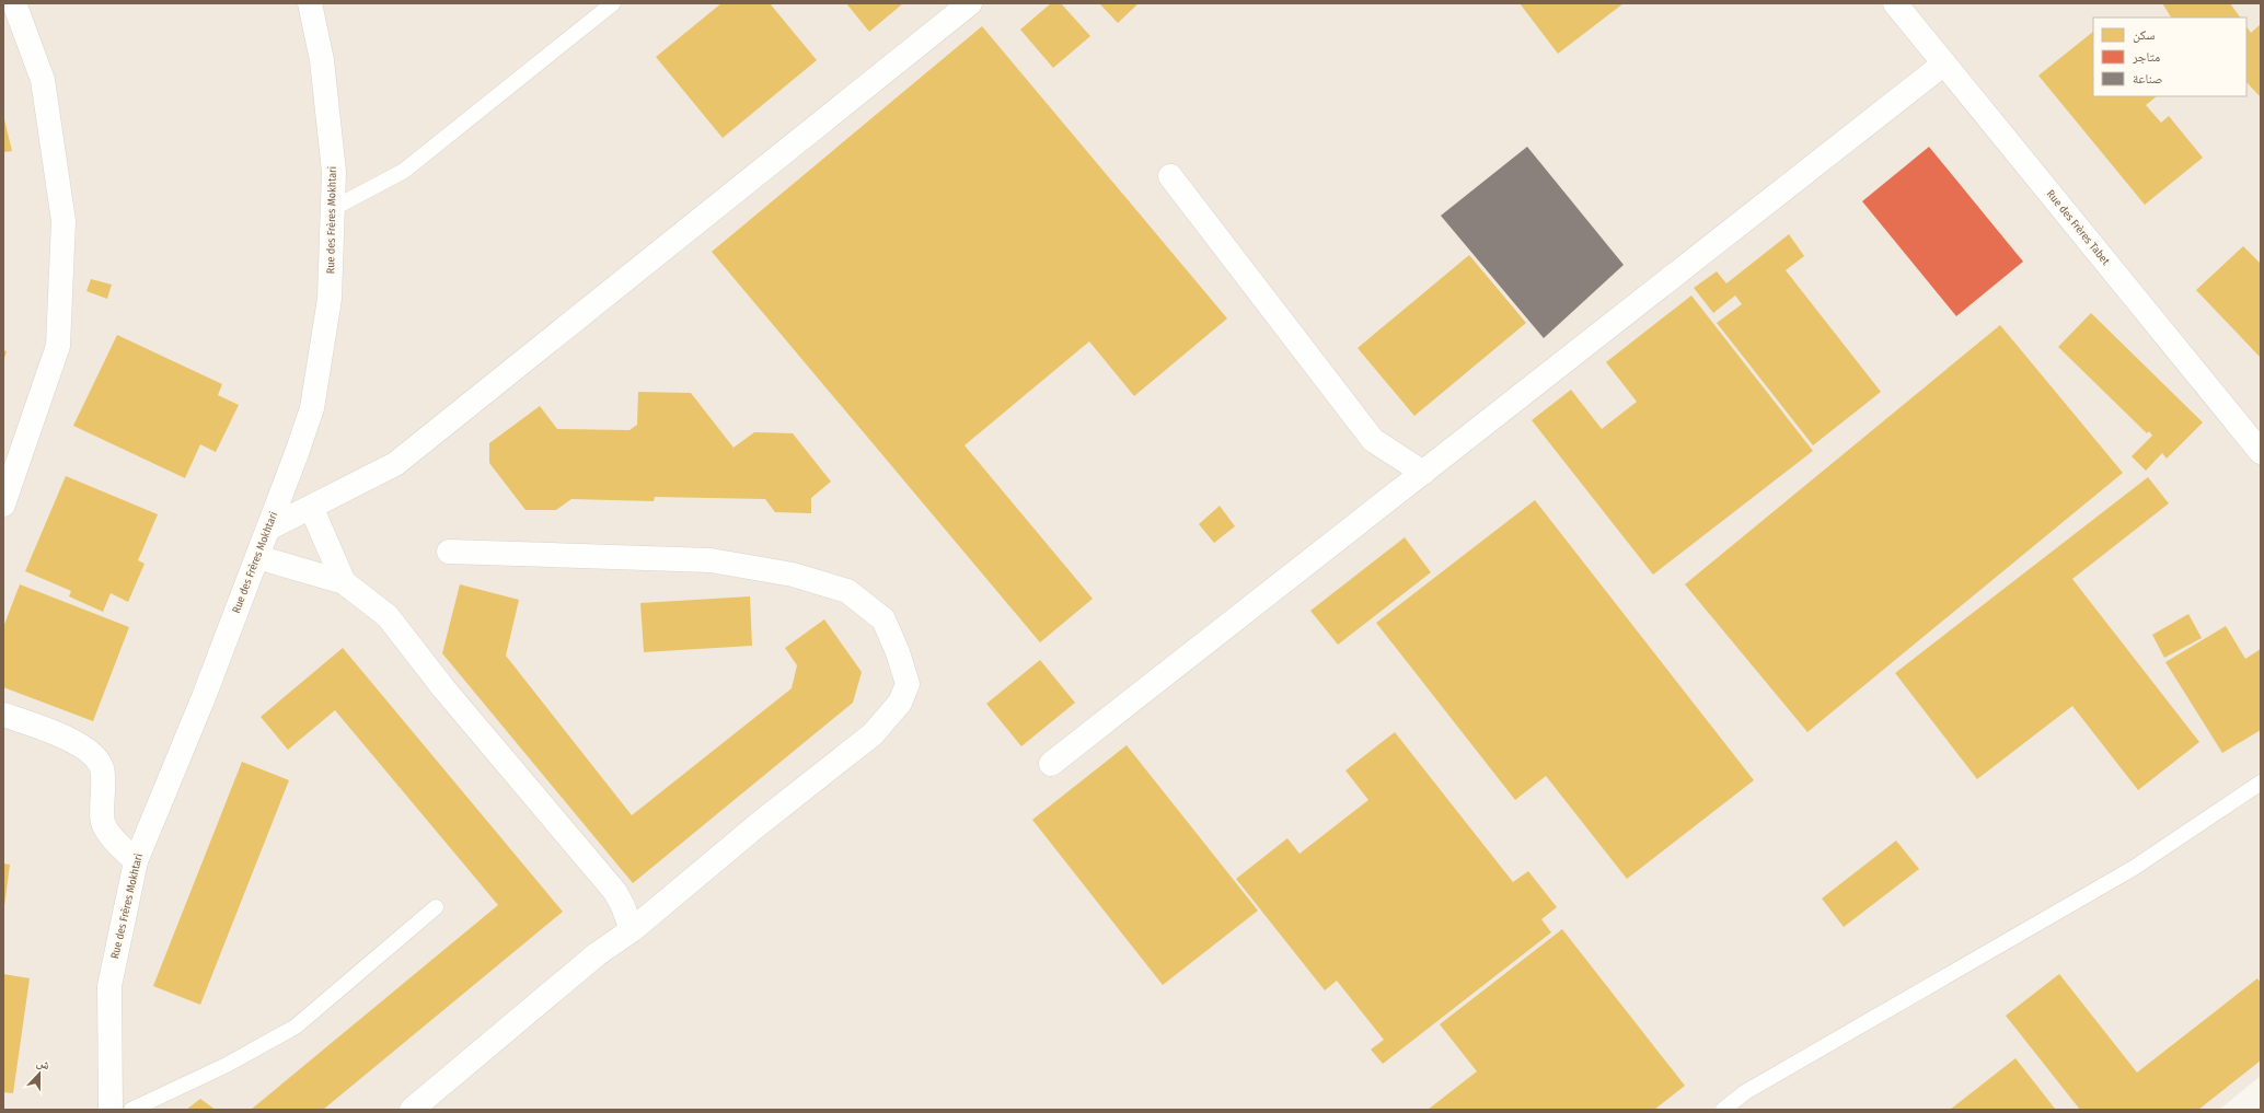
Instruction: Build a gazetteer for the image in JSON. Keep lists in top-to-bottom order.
{
  "streets": {
    "street": ["Rue des Frères Mokhtari", "Rue des Frères Tabet"]
  },
  "legend": ["سكن", "متاجر", "صناعة"],
  "north": "top"
}
